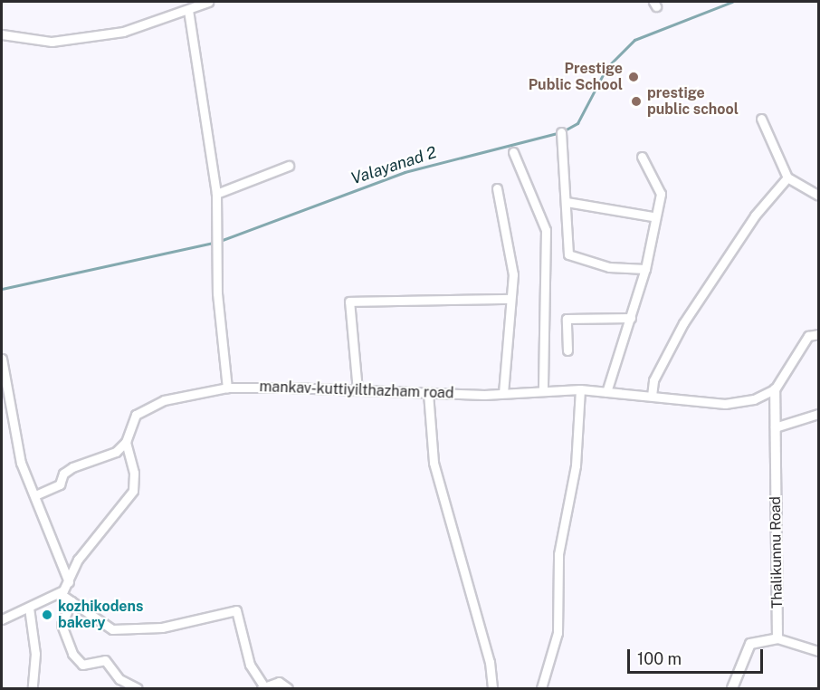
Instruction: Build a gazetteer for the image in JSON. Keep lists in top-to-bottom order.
{
  "streets": {
    "street": ["mankav-kuttiyilthazham road", "Thalikunnu Road"]
  },
  "crossings": [
    ["mankav-kuttiyilthazham road", "Thalikunnu Road"]
  ],
  "water": ["Valayanad 2"],
  "places": ["Prestige Public School", "prestige public school", "kozhikodens bakery"],
  "scale_bar": "100 m"
}
